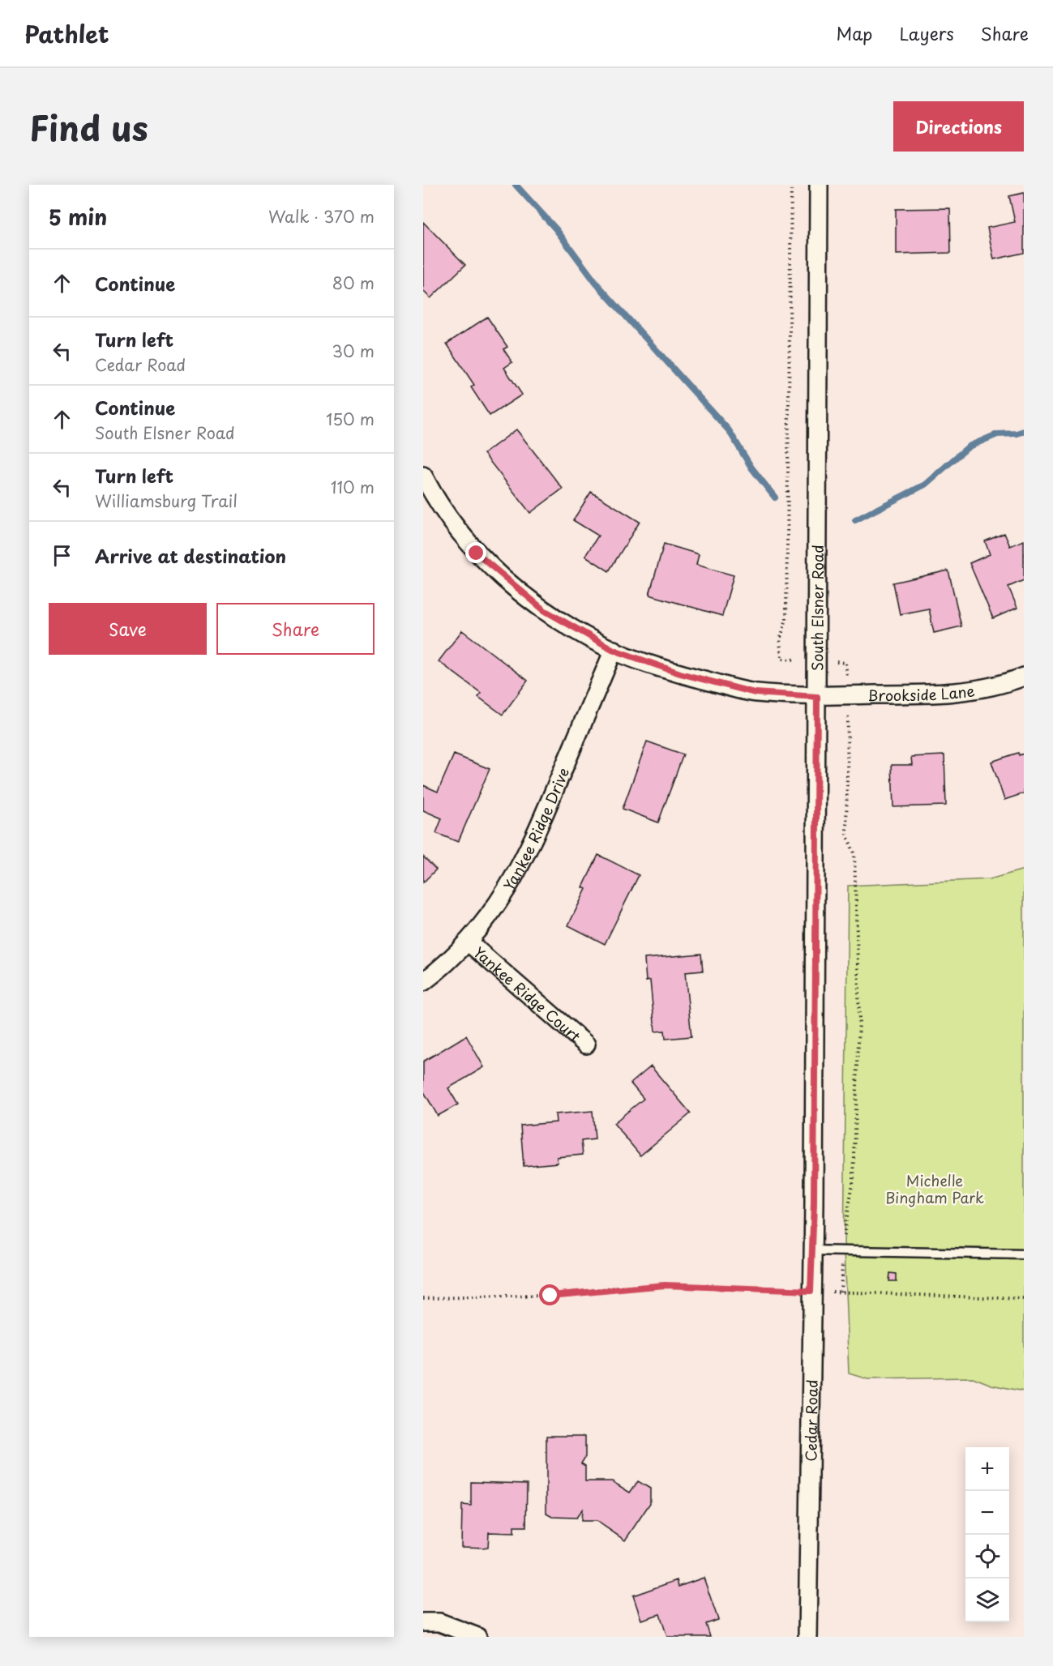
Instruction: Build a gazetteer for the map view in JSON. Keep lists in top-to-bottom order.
{
  "streets": {
    "street": [
      "South Elsner Road",
      "Brookside Lane",
      "Yankee Ridge Drive",
      "Yankee Ridge Court",
      "Cedar Road"
    ]
  },
  "crossings": [
    ["South Elsner Road", "Brookside Lane"],
    ["South Elsner Road", "Cedar Road"],
    ["Brookside Lane", "Yankee Ridge Drive"],
    ["Yankee Ridge Drive", "Yankee Ridge Court"]
  ],
  "parks": ["Michelle Bingham Park"],
  "page": {
    "header": "Pathlet",
    "nav": ["Map", "Layers", "Share"],
    "title": "Find us",
    "buttons": [
      "Directions",
      ["Save", "Share"]
    ],
    "heading": ["5 min", "Walk · 370 m"],
    "list": [
      ["Continue", "80 m"],
      ["Turn left", "Cedar Road", "30 m"],
      ["Continue", "South Elsner Road", "150 m"],
      ["Turn left", "Williamsburg Trail", "110 m"],
      "Arrive at destination"
    ],
    "map_buttons": ["+", "−"]
  }
}
